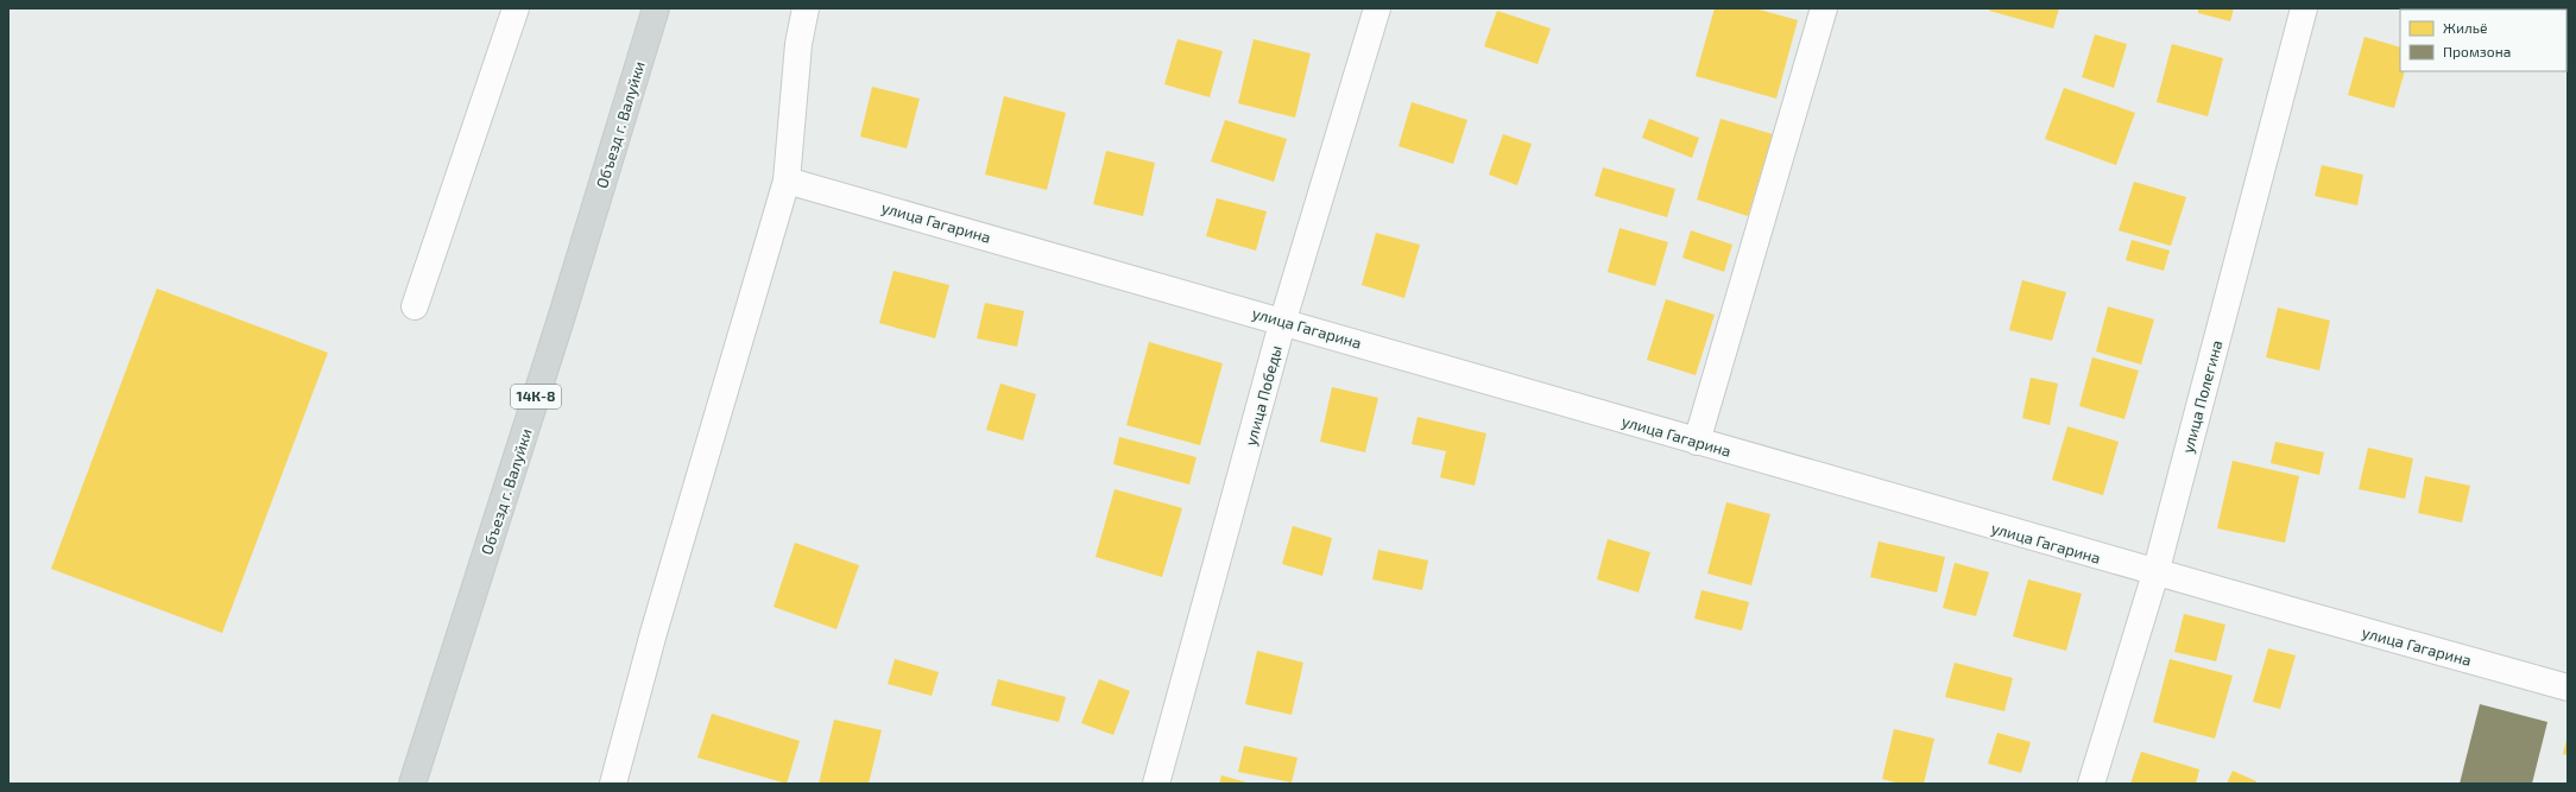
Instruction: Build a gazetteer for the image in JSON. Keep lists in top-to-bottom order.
{
  "streets": {
    "main road": ["Объезд г. Валуйки", "14К-8"],
    "street": ["улица Гагарина", "улица Победы", "улица Полегина"]
  },
  "crossings": [
    ["улица Гагарина", "улица Победы"],
    ["улица Гагарина", "улица Полегина"]
  ],
  "legend": ["Жильё", "Промзона"]
}
